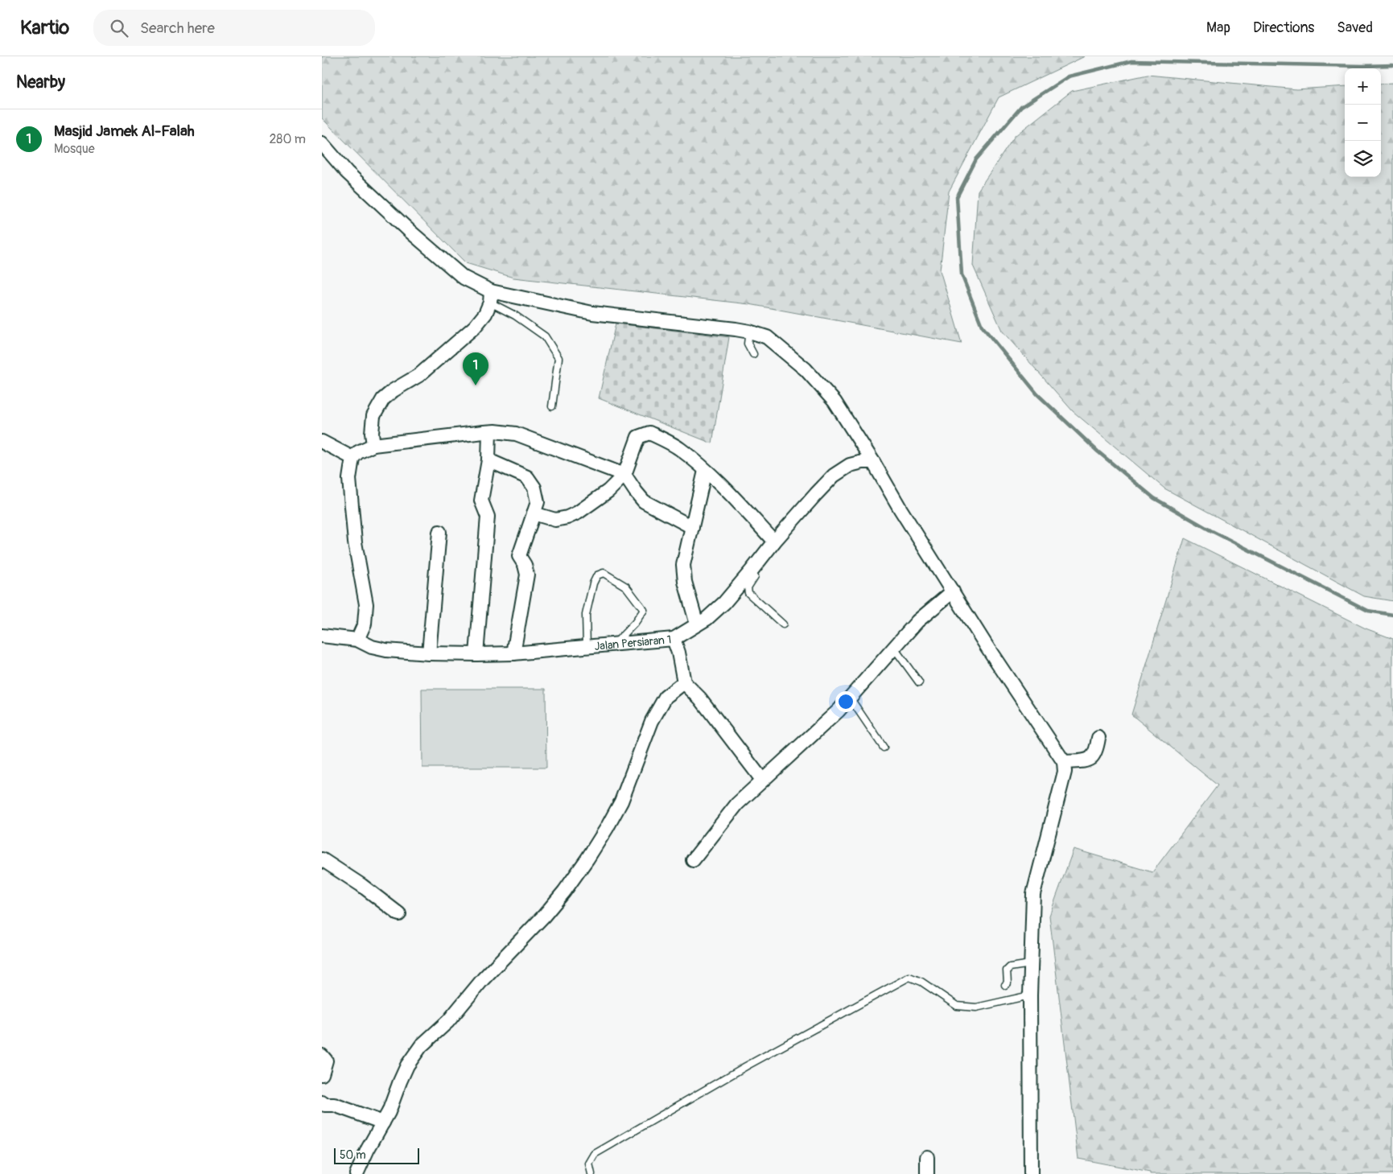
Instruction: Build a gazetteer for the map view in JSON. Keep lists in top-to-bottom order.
{
  "streets": {
    "street": ["Jalan Persiaran 1"]
  },
  "scale_bar": "50 m",
  "page": {
    "header": "Kartio",
    "search": "Search here",
    "nav": ["Map", "Directions", "Saved"],
    "heading": "Nearby",
    "map_buttons": ["+", "−"],
    "list": [
      {
        "mark": "1",
        "name": "Masjid Jamek Al-Falah",
        "note": "Mosque",
        "value": "280 m"
      }
    ],
    "pins": "1",
    "scale": "50 m"
  }
}
